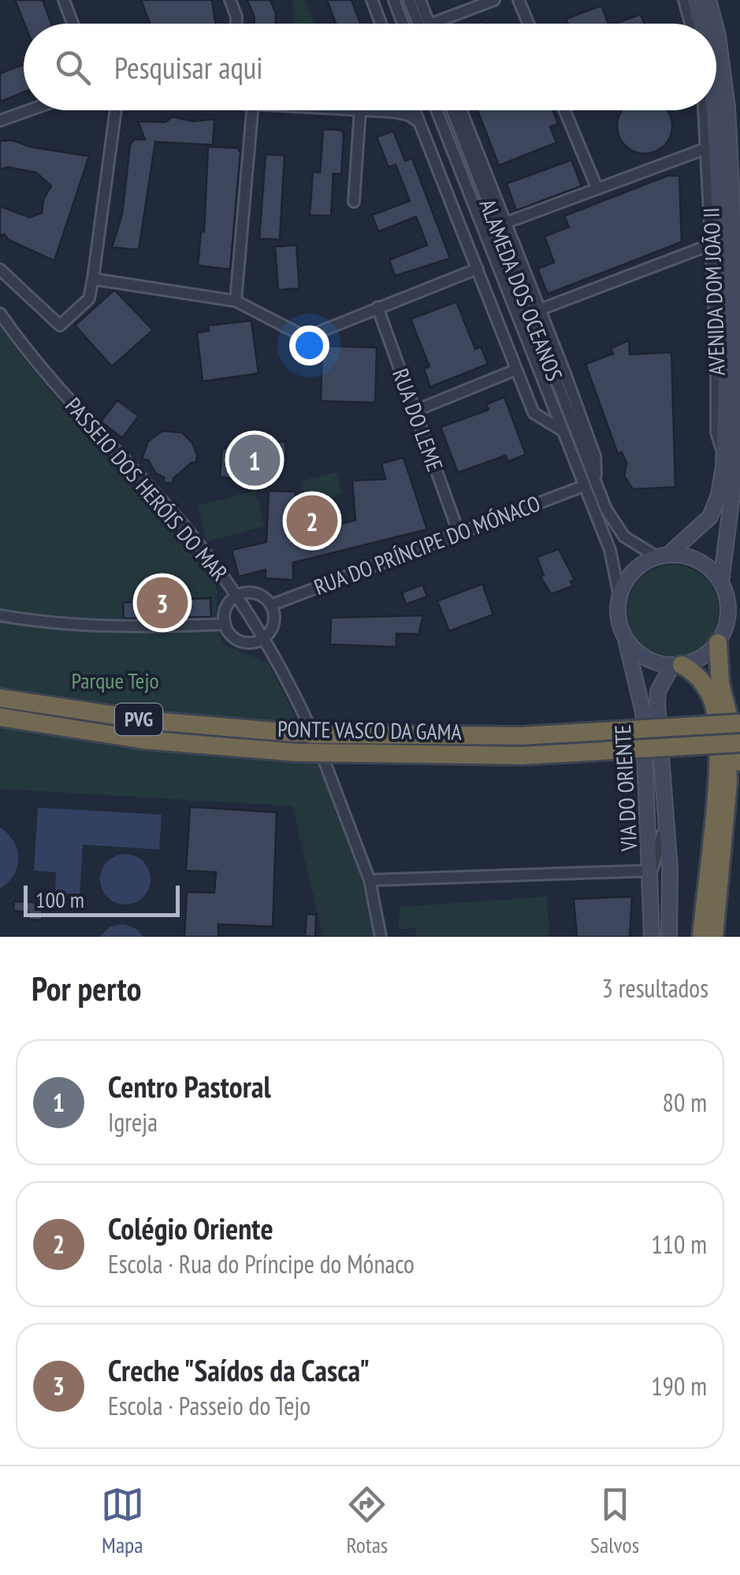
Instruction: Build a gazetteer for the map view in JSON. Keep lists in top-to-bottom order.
{
  "streets": {
    "highway": ["PVG", "PONTE VASCO DA GAMA"],
    "main road": ["AVENIDA DOM JOÃO II", "VIA DO ORIENTE"],
    "street": [
      "ALAMEDA DOS OCEANOS",
      "RUA DO LEME",
      "PASSEIO DOS HERÓIS DO MAR",
      "RUA DO PRÍNCIPE DO MÓNACO"
    ]
  },
  "crossings": [
    ["ALAMEDA DOS OCEANOS", "AVENIDA DOM JOÃO II"],
    ["ALAMEDA DOS OCEANOS", "RUA DO PRÍNCIPE DO MÓNACO"],
    ["ALAMEDA DOS OCEANOS", "VIA DO ORIENTE"],
    ["AVENIDA DOM JOÃO II", "VIA DO ORIENTE"],
    ["RUA DO LEME", "RUA DO PRÍNCIPE DO MÓNACO"]
  ],
  "parks": ["Parque Tejo"],
  "scale_bar": "100 m",
  "page": {
    "search": "Pesquisar aqui",
    "pins": ["1", "2", "3"],
    "scale": "100 m",
    "heading": ["Por perto", "3 resultados"],
    "list": [
      {
        "mark": "1",
        "name": "Centro Pastoral",
        "note": "Igreja",
        "value": "80 m"
      },
      {
        "mark": "2",
        "name": "Colégio Oriente",
        "note": "Escola · Rua do Príncipe do Mónaco",
        "value": "110 m"
      },
      {
        "mark": "3",
        "name": "Creche \"Saídos da Casca\"",
        "note": "Escola · Passeio do Tejo",
        "value": "190 m"
      }
    ],
    "nav": ["Mapa", "Rotas", "Salvos"]
  }
}
